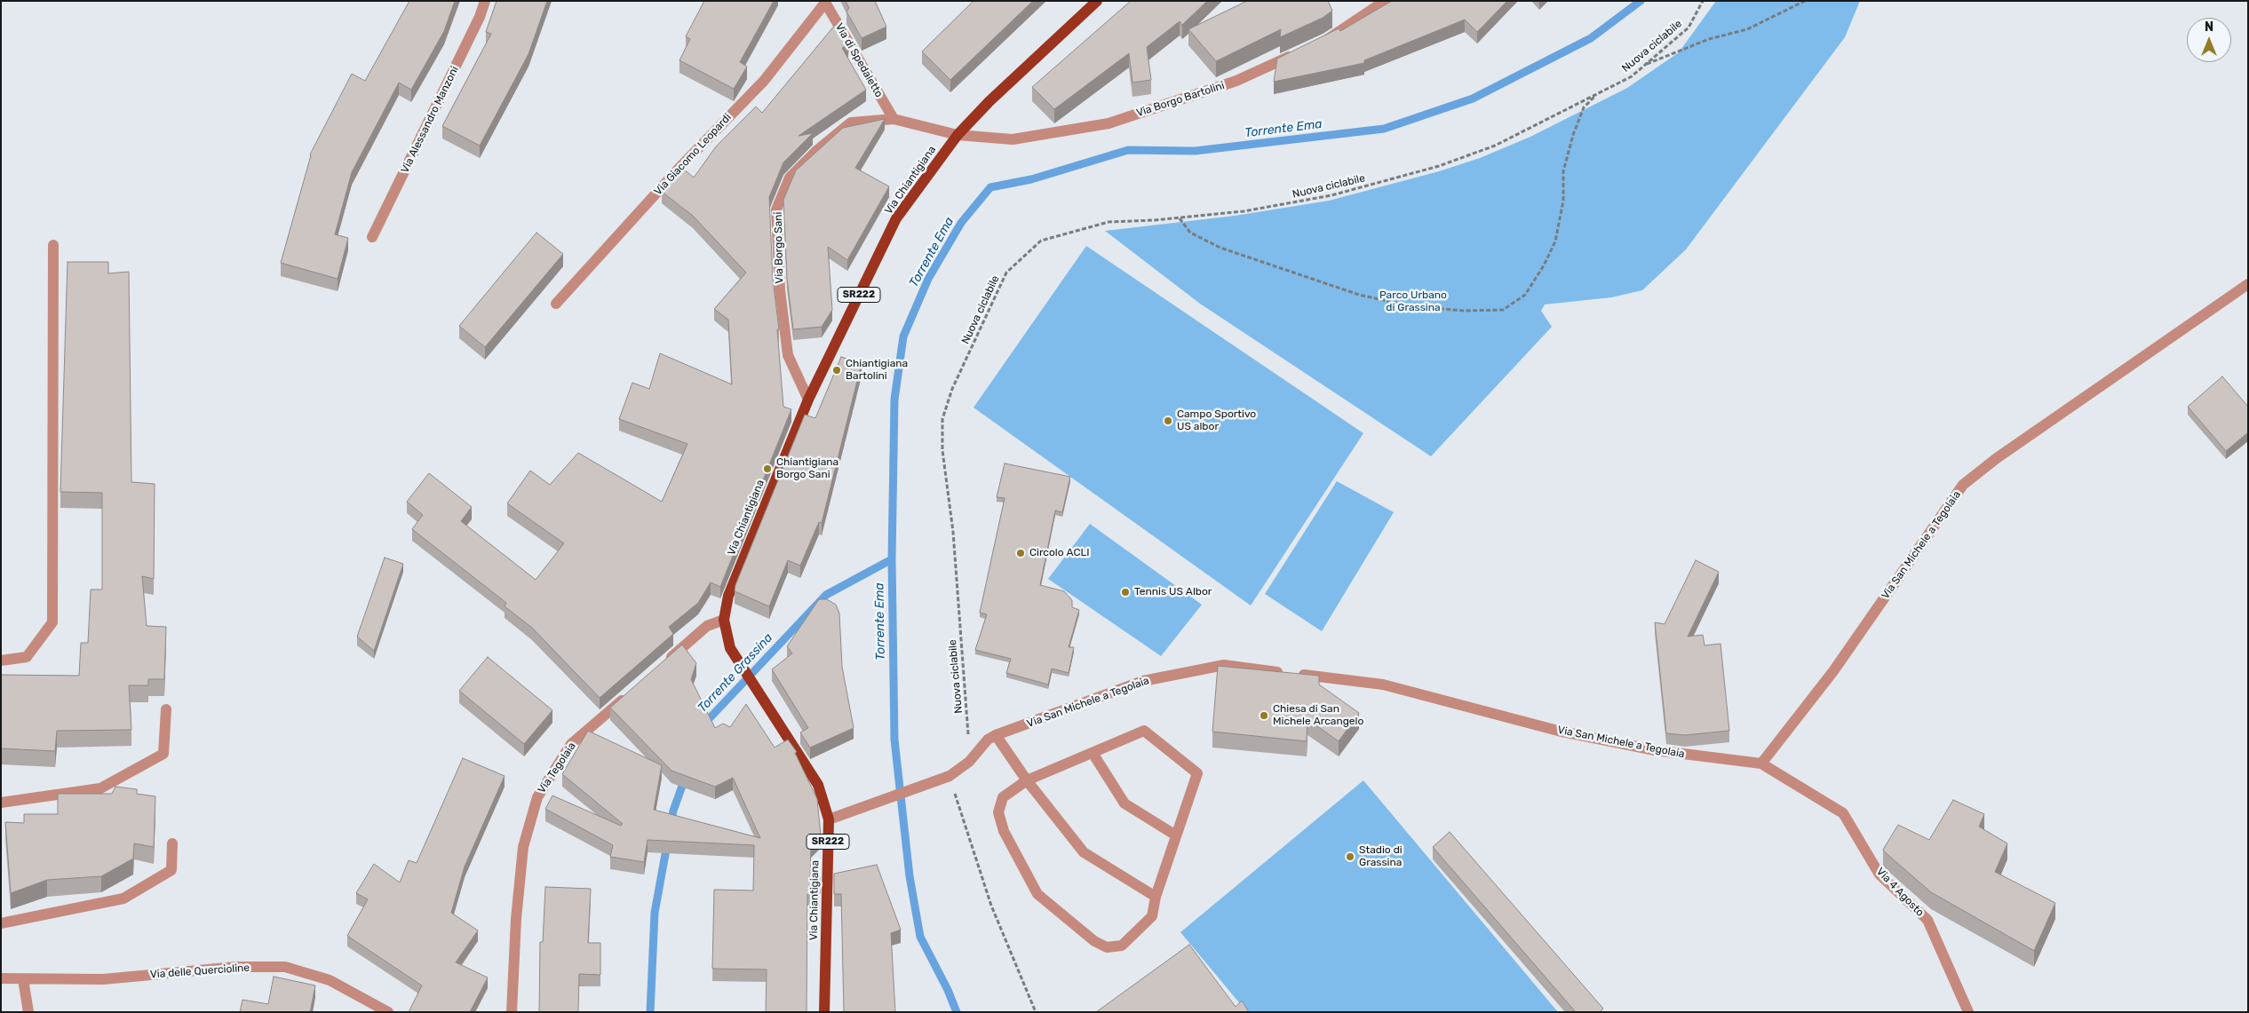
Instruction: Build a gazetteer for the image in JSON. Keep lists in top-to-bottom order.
{
  "streets": {
    "main road": ["Via Chiantigiana", "SR222"],
    "street": [
      "Via di Spedaletto",
      "Via Borgo Bartolini",
      "Via Alessandro Manzoni",
      "Via Giacomo Leopardi",
      "Via Borgo Sani",
      "Via San Michele a Tegolaia",
      "Via Tegolaia",
      "Via 4 Agosto",
      "Via delle Quercioline"
    ],
    "path": ["Nuova ciclabile"]
  },
  "crossings": [
    ["Via di Spedaletto", "Via Giacomo Leopardi"],
    ["Via di Spedaletto", "Via Borgo Sani"],
    ["Via Borgo Bartolini", "Via Chiantigiana"],
    ["Via Borgo Bartolini", "Via Borgo Sani"],
    ["Via Chiantigiana", "Via Borgo Sani"],
    ["Via Chiantigiana", "Via San Michele a Tegolaia"],
    ["Via San Michele a Tegolaia", "Via 4 Agosto"]
  ],
  "water": ["Torrente Ema", "Torrente Grassina"],
  "parks": ["Parco Urbano di Grassina"],
  "places": [
    "Chiantigiana Bartolini",
    "Campo Sportivo US albor",
    "Chiantigiana Borgo Sani",
    "Circolo ACLI",
    "Tennis US Albor",
    "Chiesa di San Michele Arcangelo",
    "Stadio di Grassina"
  ],
  "north": "top"
}
